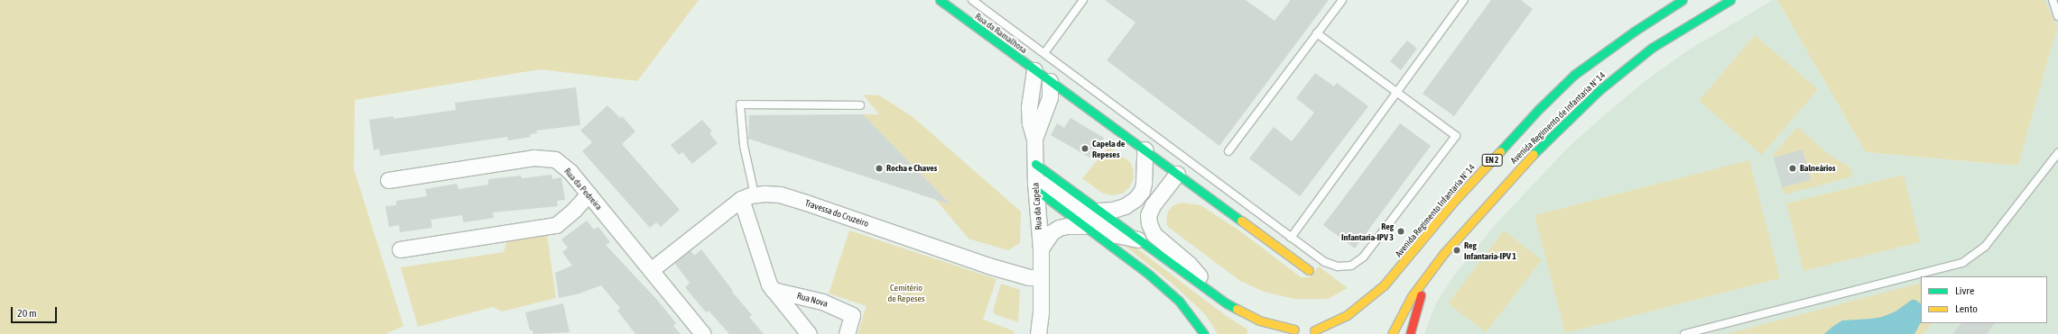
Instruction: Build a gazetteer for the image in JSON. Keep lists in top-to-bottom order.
{
  "streets": {
    "main road": [
      "Rua da Ramalhosa",
      "Avenida Regimento de Infantaria Nº 14",
      "EN 2",
      "Avenida Regimento Infantaria Nº 14"
    ],
    "street": [
      "Rua da Pedreira",
      "Rua da Capela",
      "Travessa do Cruzeiro",
      "Rua Nova"
    ]
  },
  "crossings": [
    ["Rua da Ramalhosa", "Rua da Capela"],
    ["EN 2", "Avenida Regimento Infantaria Nº 14"],
    ["Rua da Capela", "Travessa do Cruzeiro"],
    ["Travessa do Cruzeiro", "Rua Nova"]
  ],
  "parks": ["Cemitério de Repeses"],
  "places": [
    "Capela de Repeses",
    "Rocha e Chaves",
    "Balneários",
    "Reg Infantaria-IPV 3",
    "Reg Infantaria-IPV 1"
  ],
  "legend": ["Livre", "Lento"],
  "scale_bar": "20 m"
}
